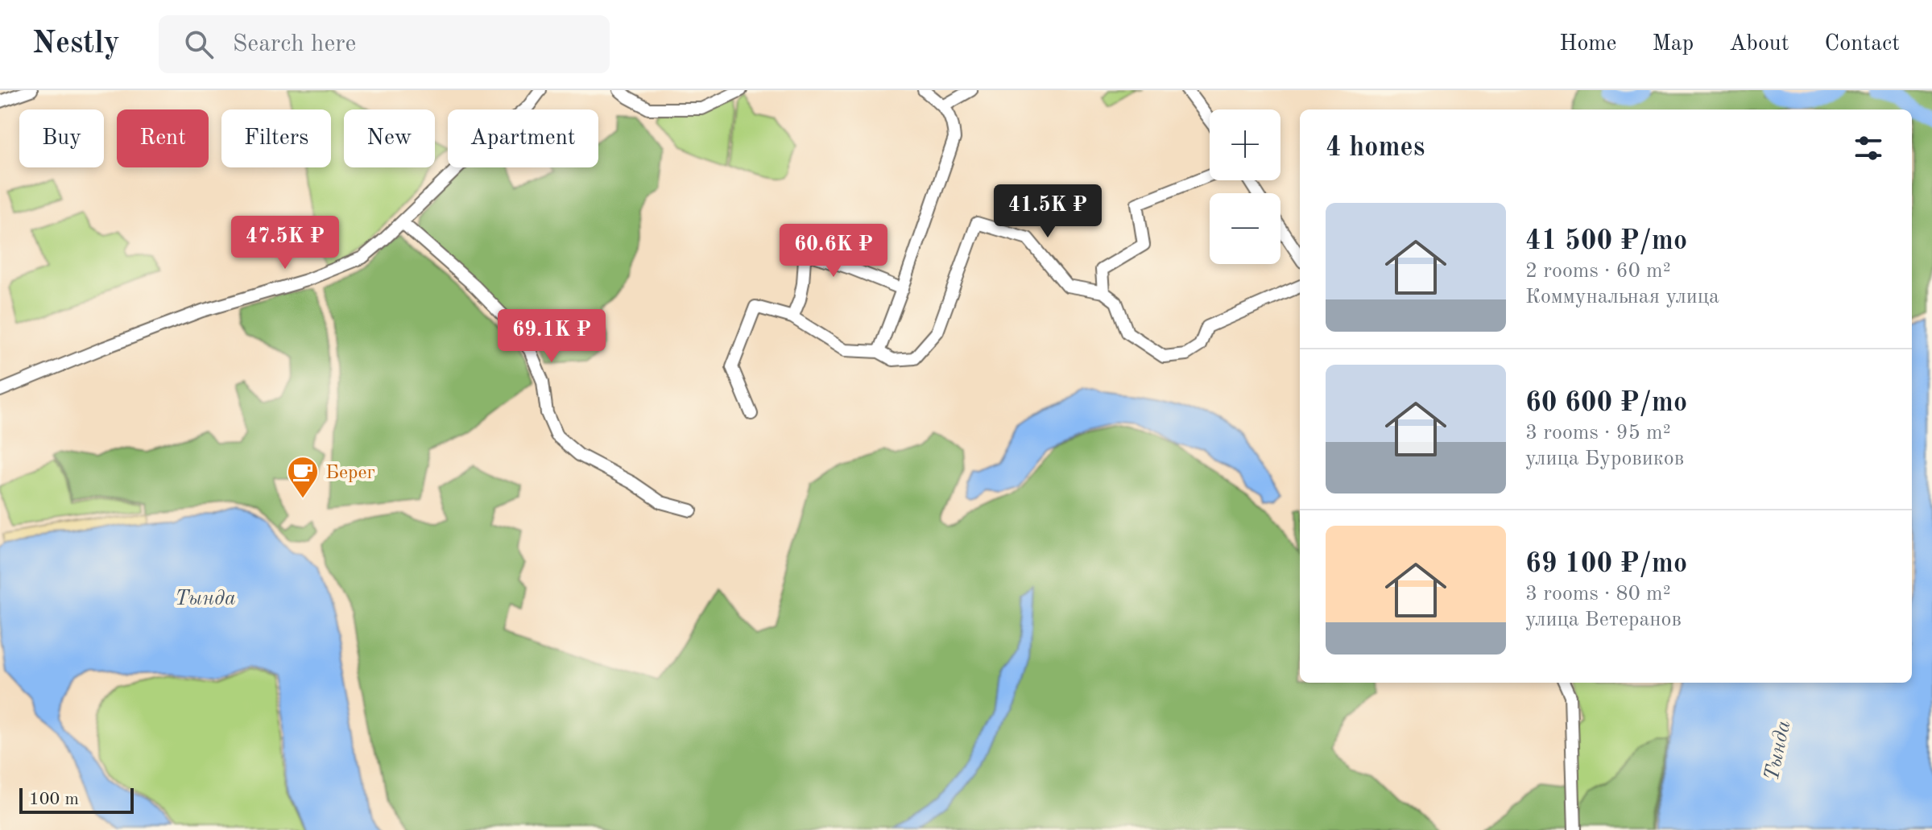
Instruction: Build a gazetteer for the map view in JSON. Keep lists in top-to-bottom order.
{
  "water": ["Тында"],
  "places": {
    "cafe": ["Берег"]
  },
  "scale_bar": "100 m",
  "page": {
    "header": "Nestly",
    "search": "Search here",
    "nav": [
      "Home",
      "Map",
      "About",
      "Contact"
    ],
    "map_buttons": ["+", "−"],
    "chip": [
      "Buy",
      "Rent",
      "Filters",
      "New",
      "Apartment"
    ],
    "heading": "4 homes",
    "price": [
      "41.5K ₽",
      "47.5K ₽",
      "60.6K ₽",
      "69.1K ₽"
    ],
    "list": [
      {
        "name": "41 500 ₽/mo",
        "note": "2 rooms · 60 m² · Коммунальная улица"
      },
      {
        "name": "60 600 ₽/mo",
        "note": "3 rooms · 95 m² · улица Буровиков"
      },
      {
        "name": "69 100 ₽/mo",
        "note": "3 rooms · 80 m² · улица Ветеранов"
      }
    ],
    "scale": "100 m"
  }
}
